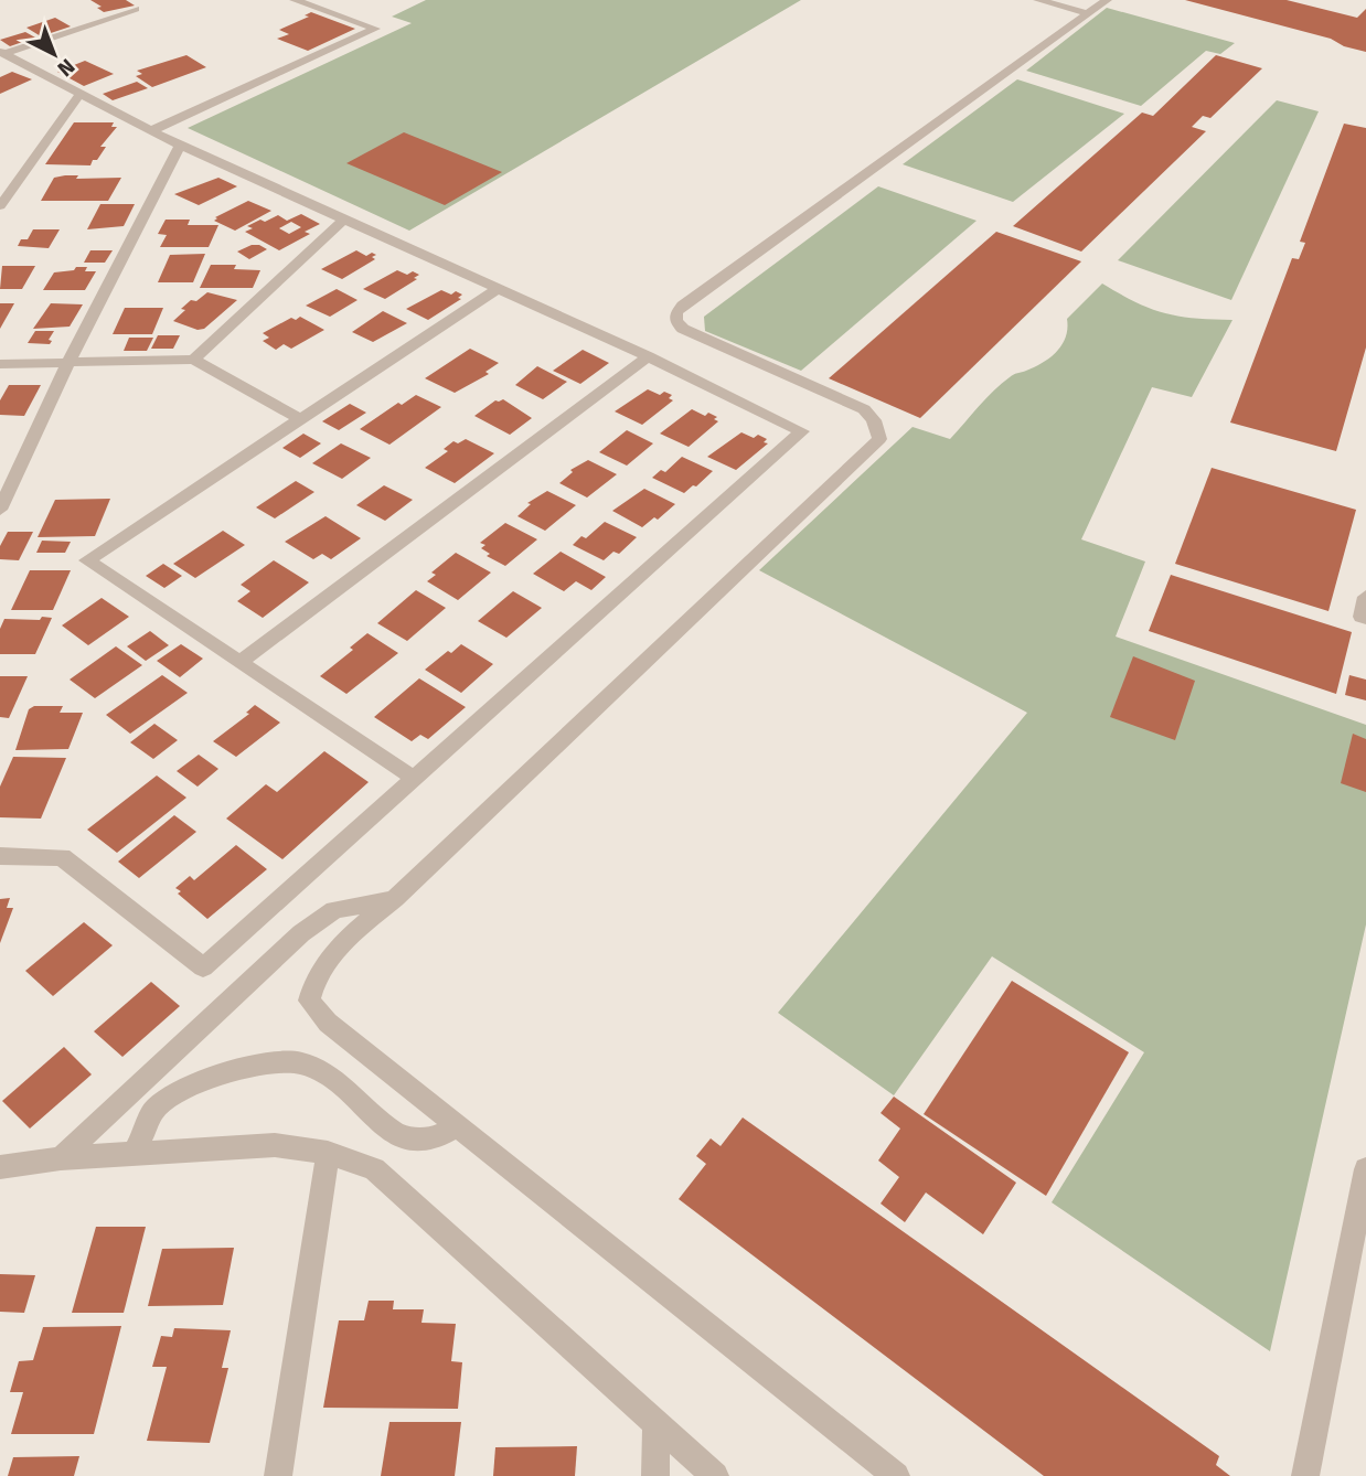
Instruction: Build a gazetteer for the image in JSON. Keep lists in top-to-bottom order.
{
  "north": "bottom right"
}
